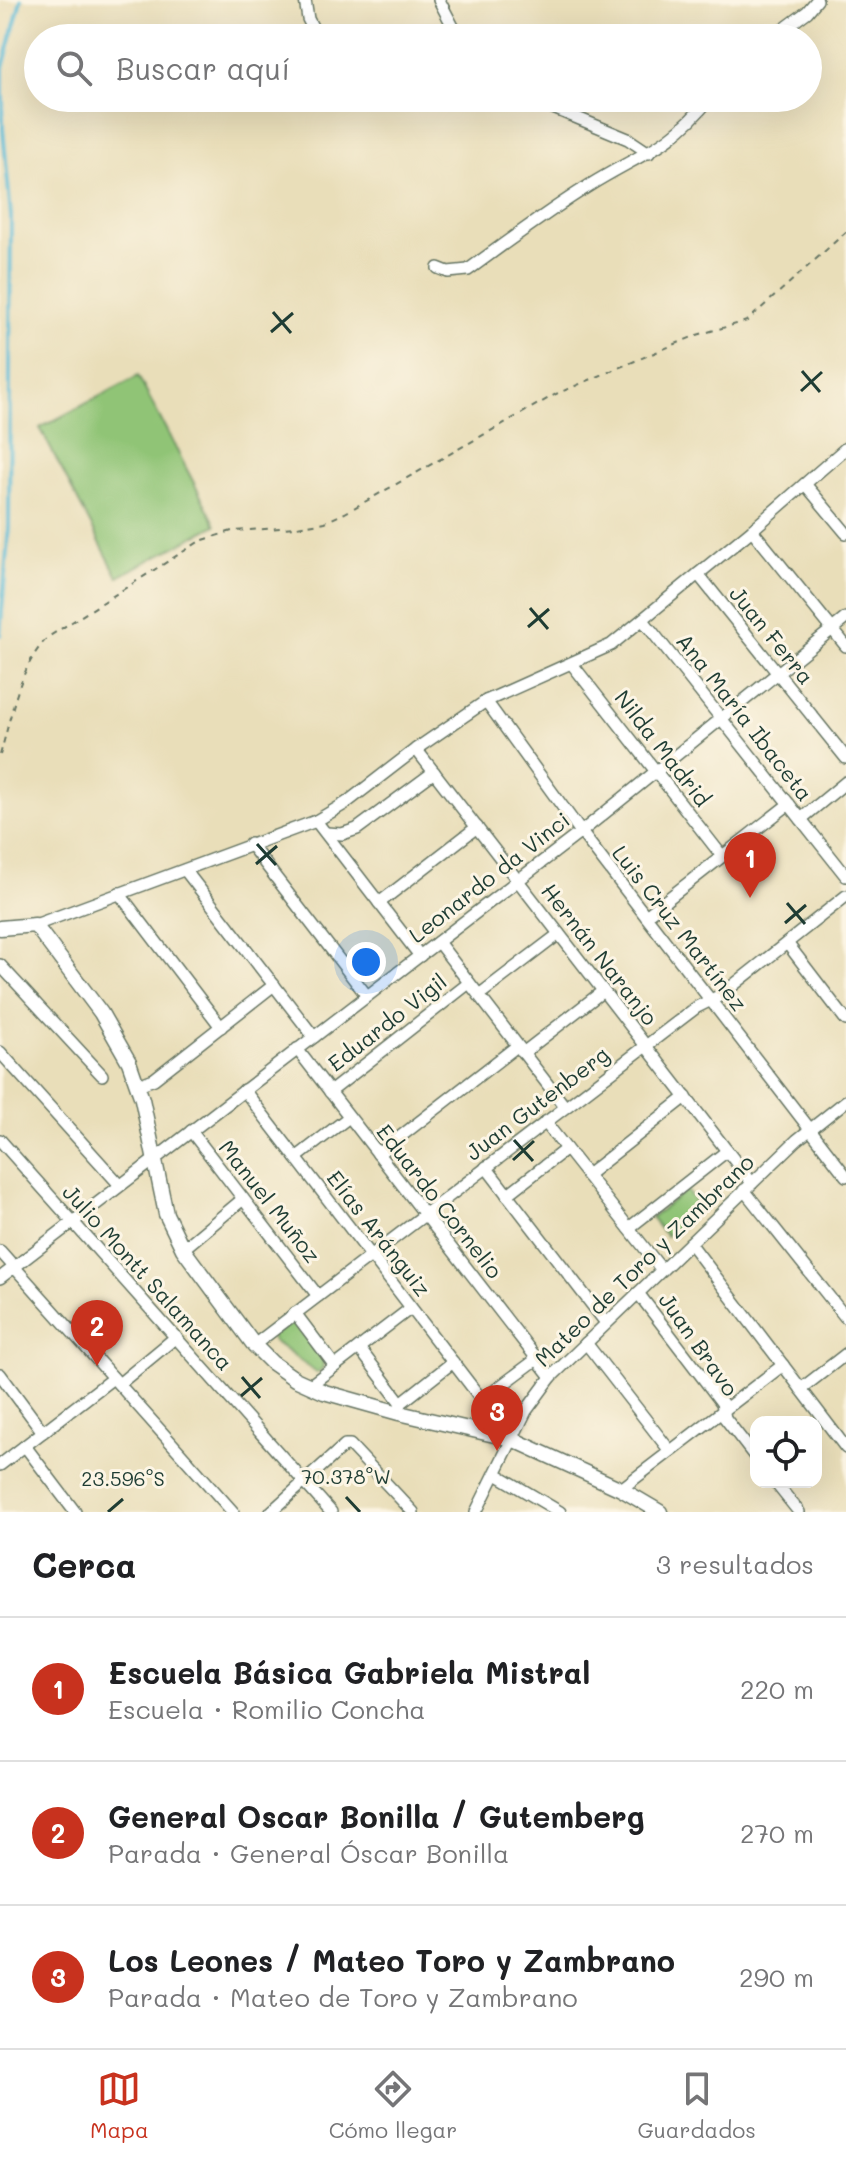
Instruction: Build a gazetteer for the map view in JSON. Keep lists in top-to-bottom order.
{
  "streets": {
    "street": [
      "Juan Ferra",
      "Ana María Ibaceta",
      "Nilda Madrid",
      "Leonardo da Vinci",
      "Luis Cruz Martínez",
      "Hernán Naranjo",
      "Eduardo Vigil",
      "Juan Gutenberg",
      "Manuel Muñoz",
      "Eduardo Cornelio",
      "Elías Aránguiz",
      "Mateo de Toro y Zambrano",
      "Julio Montt Salamanca",
      "Juan Bravo"
    ]
  },
  "crossings": [
    ["Juan Ferra", "Leonardo da Vinci"],
    ["Ana María Ibaceta", "Leonardo da Vinci"],
    ["Nilda Madrid", "Leonardo da Vinci"],
    ["Leonardo da Vinci", "Luis Cruz Martínez"],
    ["Leonardo da Vinci", "Hernán Naranjo"],
    ["Leonardo da Vinci", "Manuel Muñoz"],
    ["Leonardo da Vinci", "Eduardo Cornelio"],
    ["Leonardo da Vinci", "Elías Aránguiz"],
    ["Leonardo da Vinci", "Julio Montt Salamanca"],
    ["Luis Cruz Martínez", "Juan Gutenberg"],
    ["Luis Cruz Martínez", "Mateo de Toro y Zambrano"],
    ["Hernán Naranjo", "Eduardo Vigil"],
    ["Hernán Naranjo", "Juan Gutenberg"],
    ["Hernán Naranjo", "Mateo de Toro y Zambrano"],
    ["Eduardo Vigil", "Eduardo Cornelio"],
    ["Juan Gutenberg", "Manuel Muñoz"],
    ["Juan Gutenberg", "Eduardo Cornelio"],
    ["Juan Gutenberg", "Elías Aránguiz"],
    ["Eduardo Cornelio", "Mateo de Toro y Zambrano"],
    ["Elías Aránguiz", "Mateo de Toro y Zambrano"],
    ["Mateo de Toro y Zambrano", "Juan Bravo"]
  ],
  "page": {
    "search": "Buscar aquí",
    "pins": ["1", "2", "3"],
    "heading": ["Cerca", "3 resultados"],
    "list": [
      {
        "mark": "1",
        "name": "Escuela Básica Gabriela Mistral",
        "note": "Escuela · Romilio Concha",
        "value": "220 m"
      },
      {
        "mark": "2",
        "name": "General Oscar Bonilla / Gutemberg",
        "note": "Parada · General Óscar Bonilla",
        "value": "270 m"
      },
      {
        "mark": "3",
        "name": "Los Leones / Mateo Toro y Zambrano",
        "note": "Parada · Mateo de Toro y Zambrano",
        "value": "290 m"
      }
    ],
    "nav": ["Mapa", "Cómo llegar", "Guardados"]
  },
  "coordinates": ["70.378°W", "23.596°S"]
}
